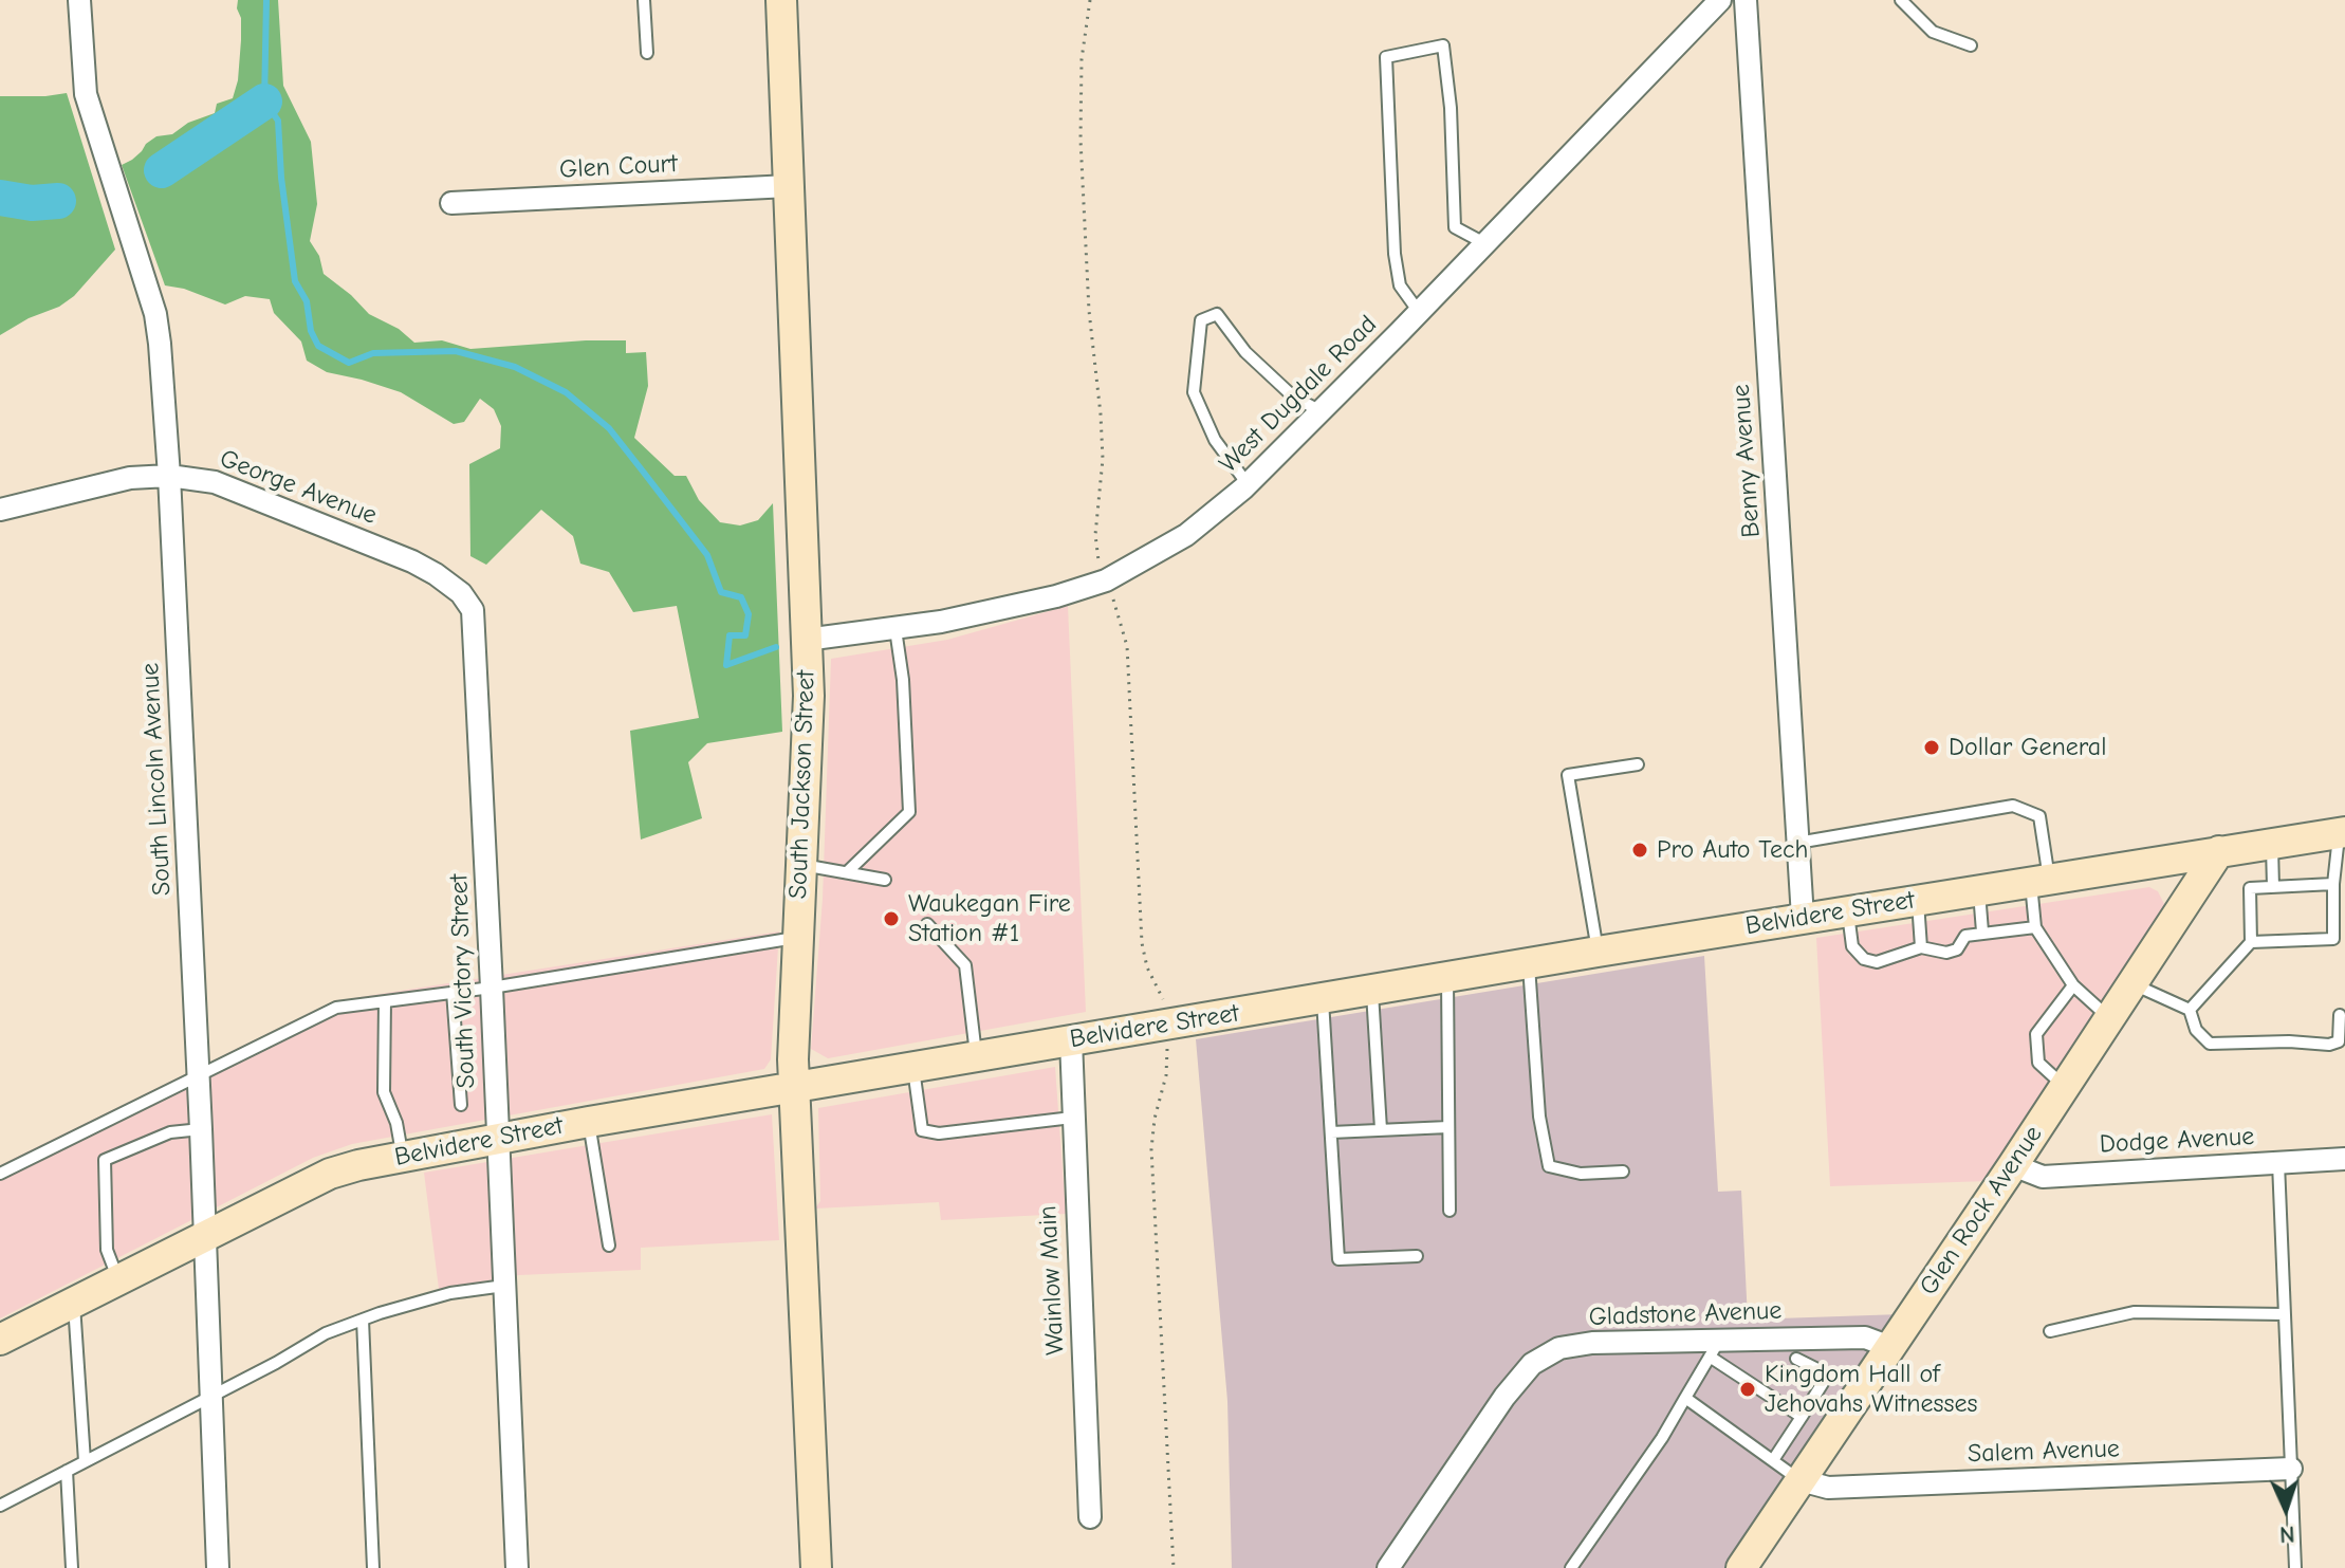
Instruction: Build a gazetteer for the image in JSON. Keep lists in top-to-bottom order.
{
  "streets": {
    "street": [
      "Glen Court",
      "West Dugdale Road",
      "Benny Avenue",
      "George Avenue",
      "South Lincoln Avenue",
      "South Jackson Street",
      "Belvidere Street",
      "South Victory Street",
      "Dodge Avenue",
      "Glen Rock Avenue",
      "Wainlow Main",
      "Gladstone Avenue",
      "Salem Avenue"
    ]
  },
  "crossings": [
    ["Glen Court", "South Jackson Street"],
    ["West Dugdale Road", "South Jackson Street"],
    ["Benny Avenue", "Belvidere Street"],
    ["George Avenue", "South Lincoln Avenue"],
    ["George Avenue", "South Victory Street"],
    ["South Lincoln Avenue", "Belvidere Street"],
    ["South Jackson Street", "Belvidere Street"],
    ["Belvidere Street", "South Victory Street"],
    ["Belvidere Street", "Glen Rock Avenue"],
    ["Belvidere Street", "Wainlow Main"],
    ["Dodge Avenue", "Glen Rock Avenue"],
    ["Glen Rock Avenue", "Gladstone Avenue"],
    ["Glen Rock Avenue", "Salem Avenue"]
  ],
  "places": [
    "Dollar General",
    "Pro Auto Tech",
    "Waukegan Fire Station #1",
    "Kingdom Hall of Jehovahs Witnesses"
  ],
  "north": "bottom"
}
